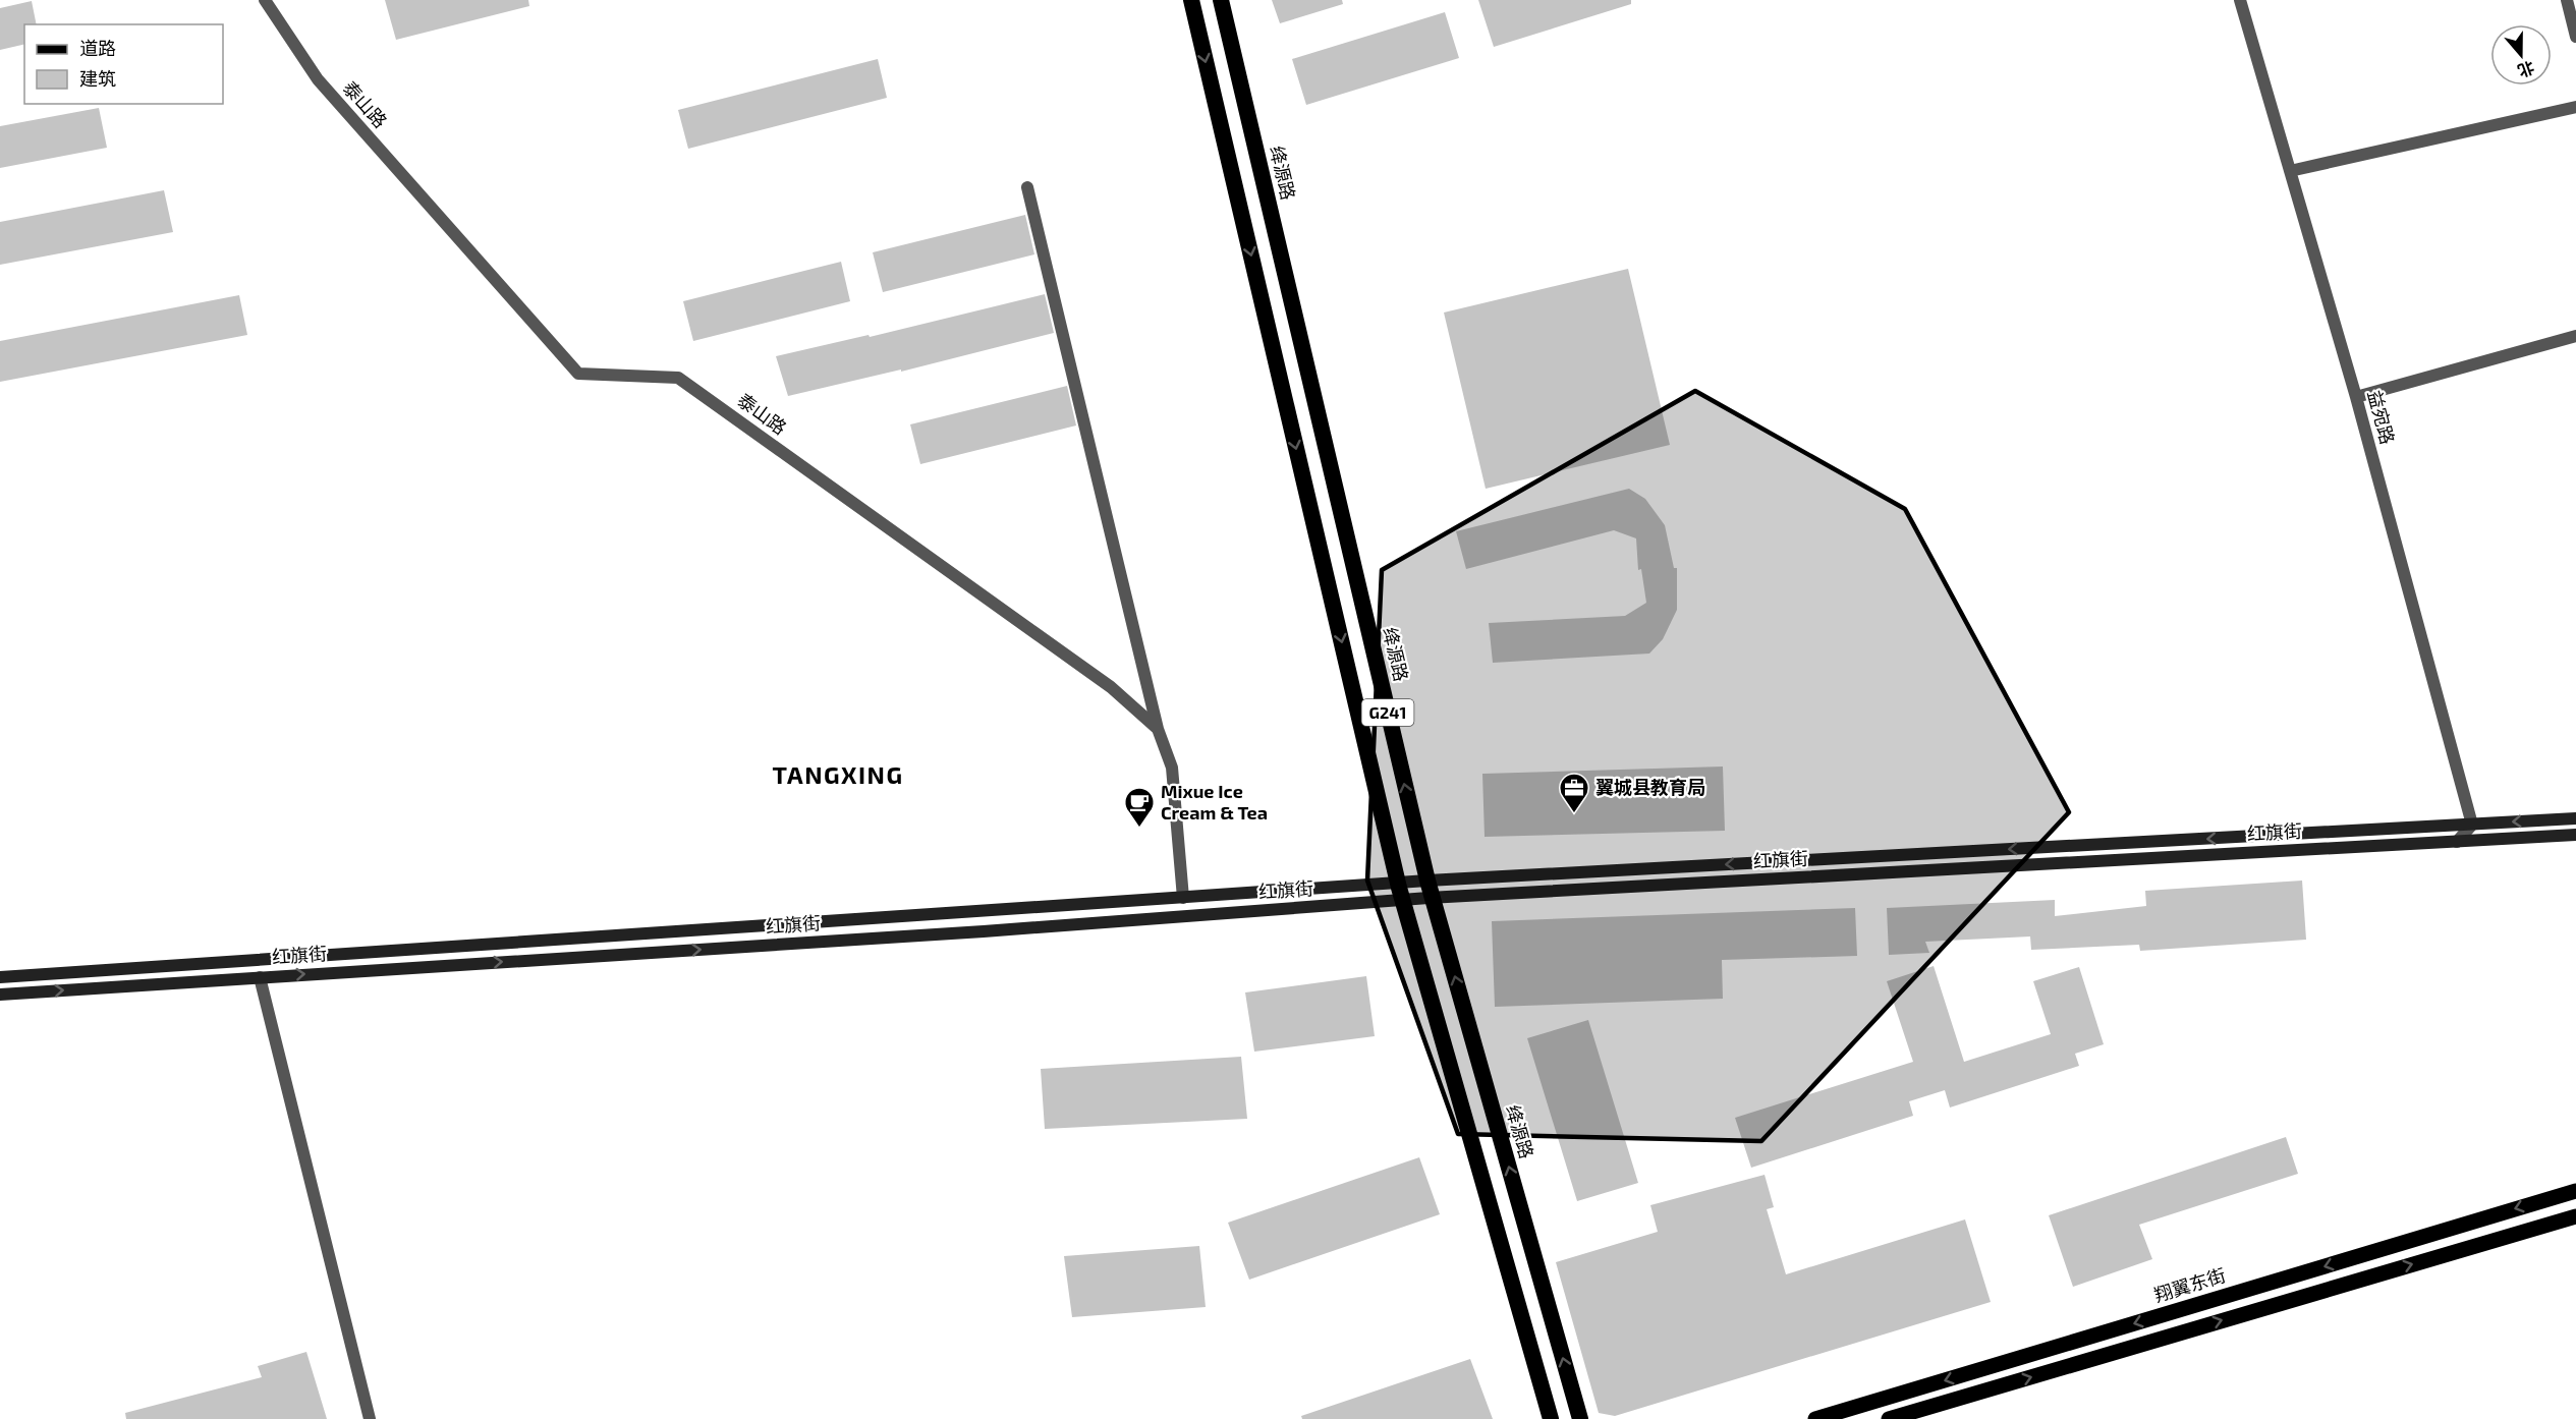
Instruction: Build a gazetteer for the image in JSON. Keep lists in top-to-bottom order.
{
  "streets": {
    "highway": ["绛源路", "G241"],
    "main road": ["红旗街", "翔翼东街"],
    "street": ["泰山路", "益宛路"]
  },
  "crossings": [
    ["泰山路", "红旗街"],
    ["绛源路", "红旗街"],
    ["益宛路", "红旗街"],
    ["G241", "红旗街"]
  ],
  "districts": ["TANGXING"],
  "places": {
    "office": ["翼城县教育局"],
    "cafe": ["Mixue Ice Cream & Tea"]
  },
  "legend": ["道路", "建筑"],
  "north": "bottom"
}
